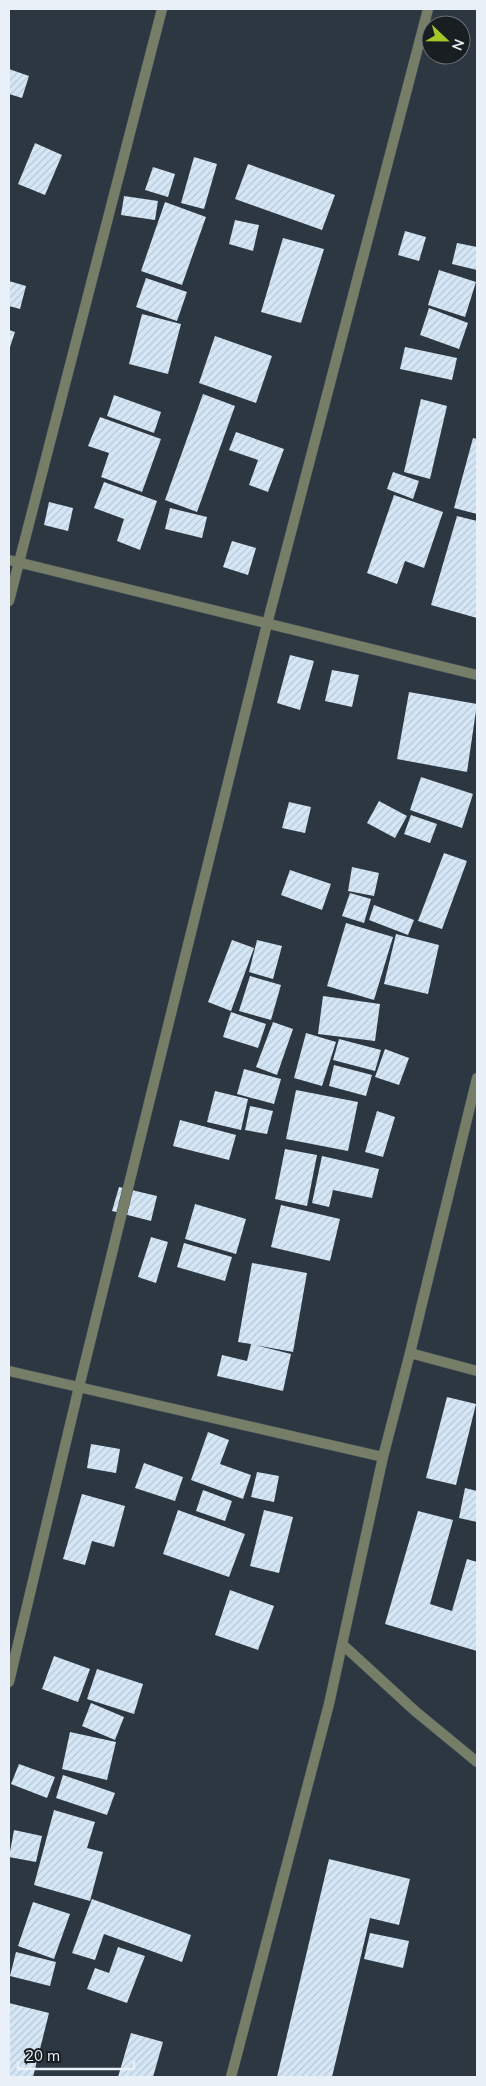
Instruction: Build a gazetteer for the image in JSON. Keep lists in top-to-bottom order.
{
  "scale_bar": "20 m",
  "north": "right"
}
